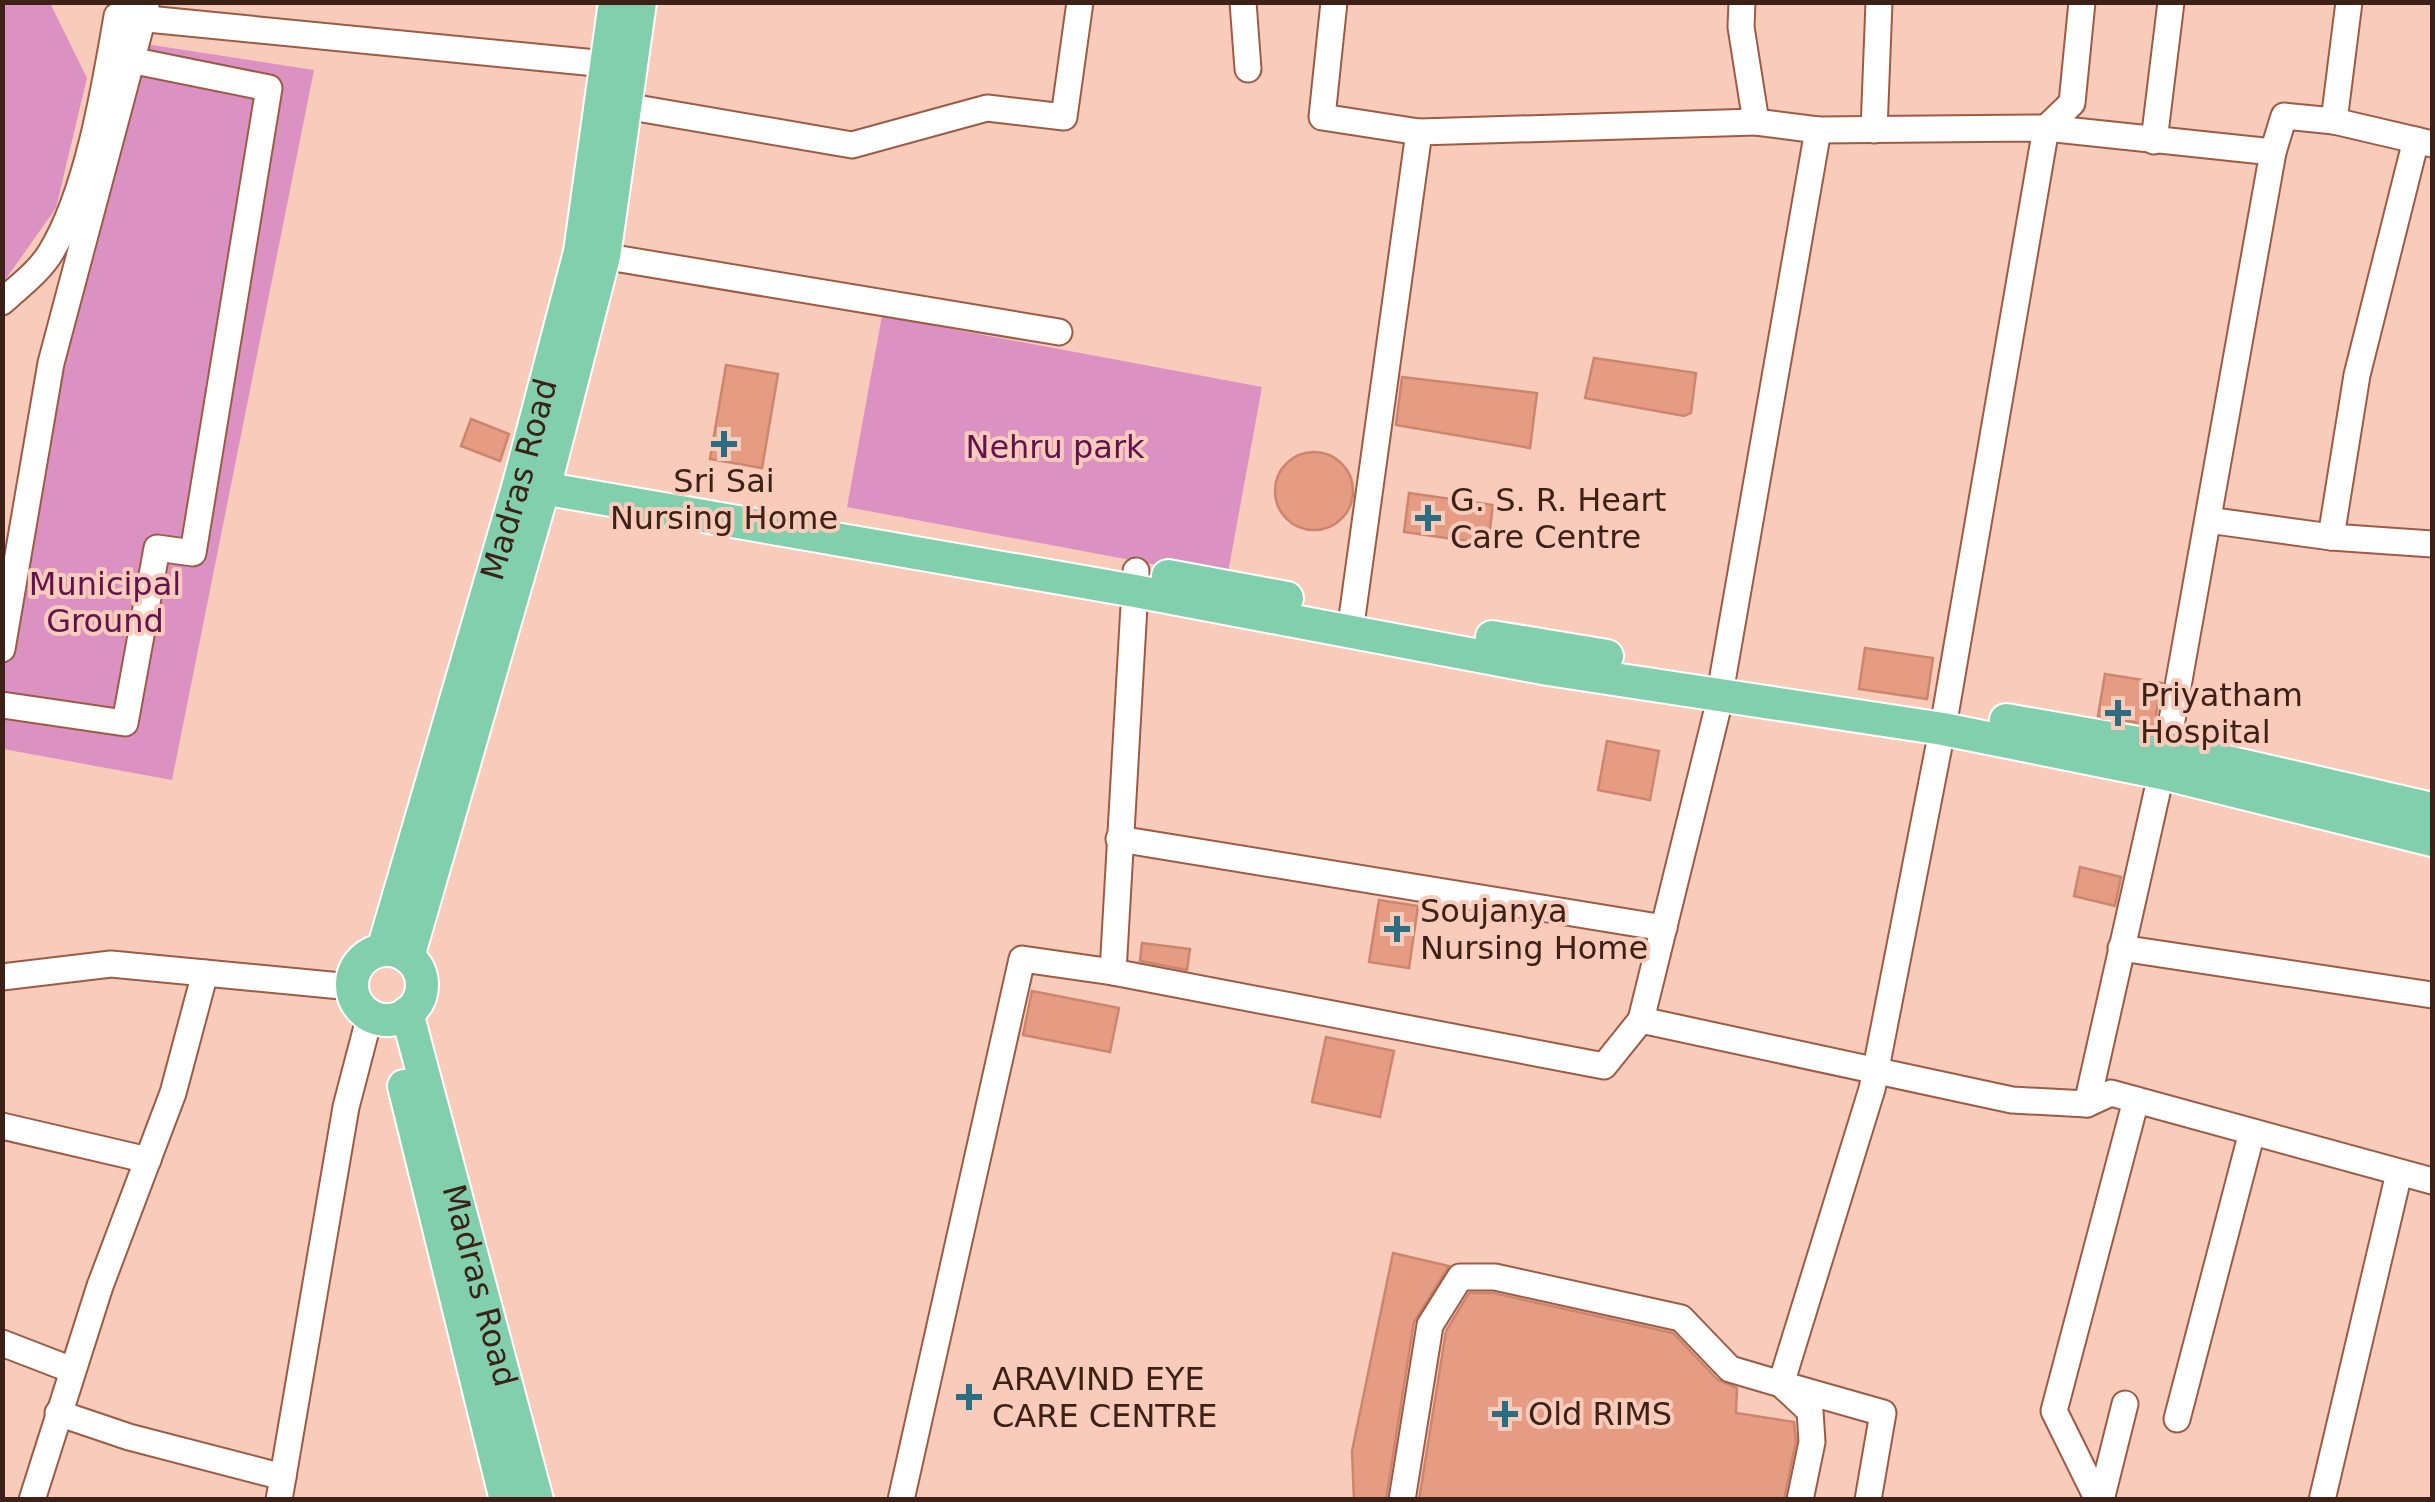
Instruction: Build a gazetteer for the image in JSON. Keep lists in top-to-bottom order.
{
  "streets": {
    "main road": ["Madras Road"]
  },
  "parks": ["Nehru park", "Municipal Ground"],
  "places": {
    "health": [
      "Sri Sai Nursing Home",
      "G. S. R. Heart Care Centre",
      "Priyatham Hospital",
      "Soujanya Nursing Home",
      "ARAVIND EYE CARE CENTRE",
      "Old RIMS"
    ]
  }
}
